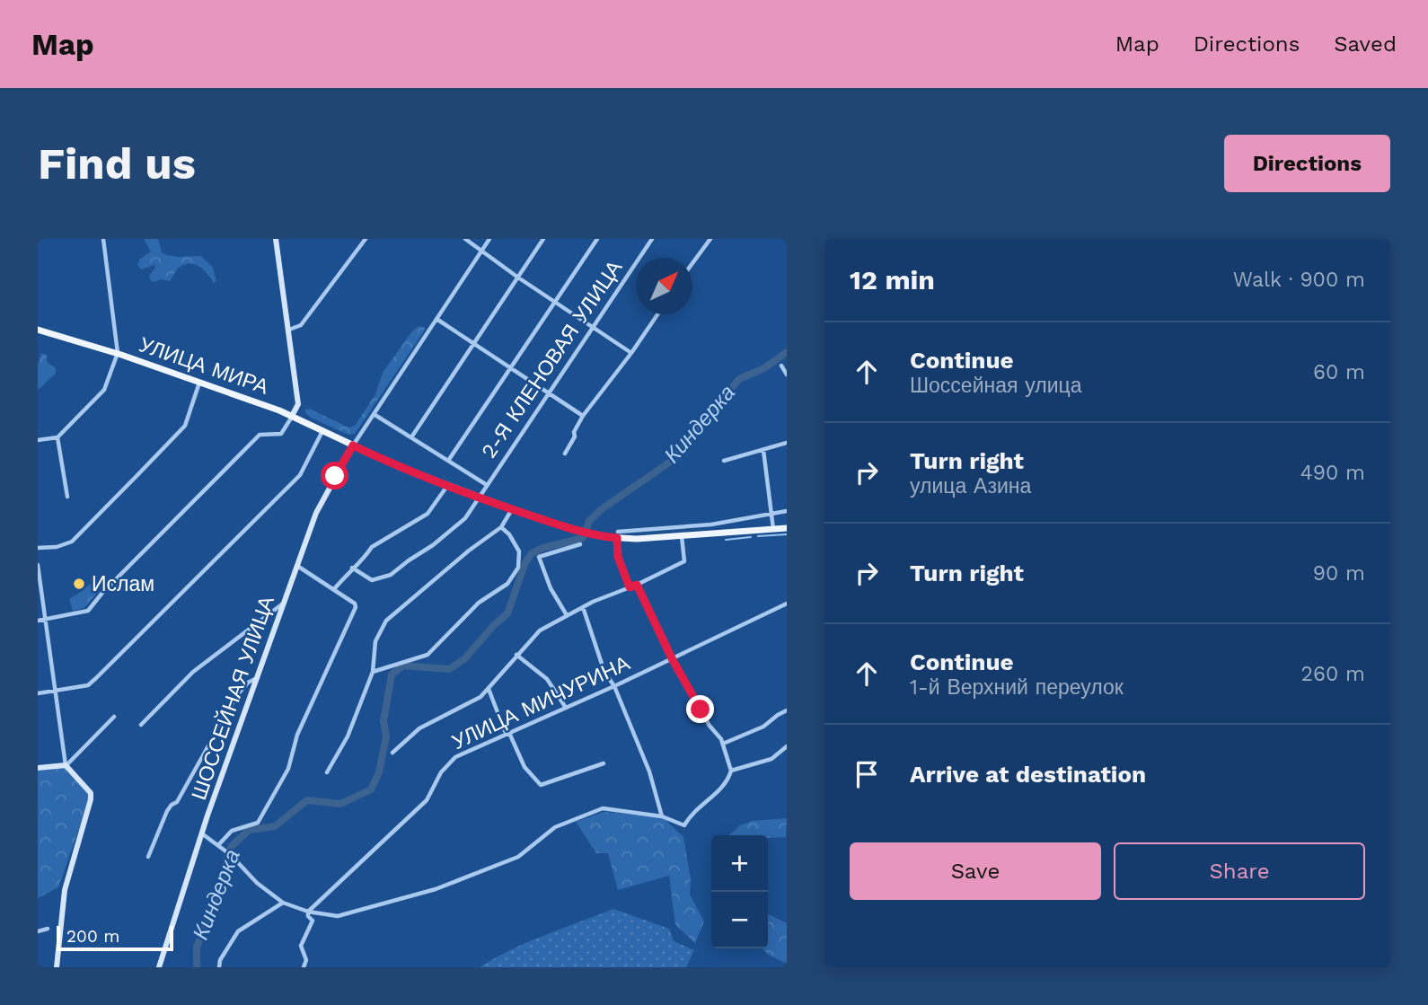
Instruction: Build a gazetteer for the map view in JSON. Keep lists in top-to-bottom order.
{
  "streets": {
    "main road": ["УЛИЦА МИРА"],
    "street": ["2-Я КЛЕНОВАЯ УЛИЦА", "ШОССЕЙНАЯ УЛИЦА", "УЛИЦА МИЧУРИНА"]
  },
  "crossings": [
    ["2-Я КЛЕНОВАЯ УЛИЦА", "УЛИЦА МИРА"],
    ["УЛИЦА МИРА", "ШОССЕЙНАЯ УЛИЦА"]
  ],
  "water": ["Киндерка"],
  "places": ["Ислам"],
  "scale_bar": "200 m",
  "north": "top right",
  "page": {
    "header": "Map",
    "nav": ["Map", "Directions", "Saved"],
    "buttons": [
      "Directions",
      ["Save", "Share"]
    ],
    "title": "Find us",
    "heading": ["12 min", "Walk · 900 m"],
    "list": [
      ["Continue", "Шоссейная улица", "60 m"],
      ["Turn right", "улица Азина", "490 m"],
      ["Turn right", "90 m"],
      ["Continue", "1-й Верхний переулок", "260 m"],
      "Arrive at destination"
    ],
    "map_buttons": ["+", "−"],
    "scale": "200 m"
  }
}
